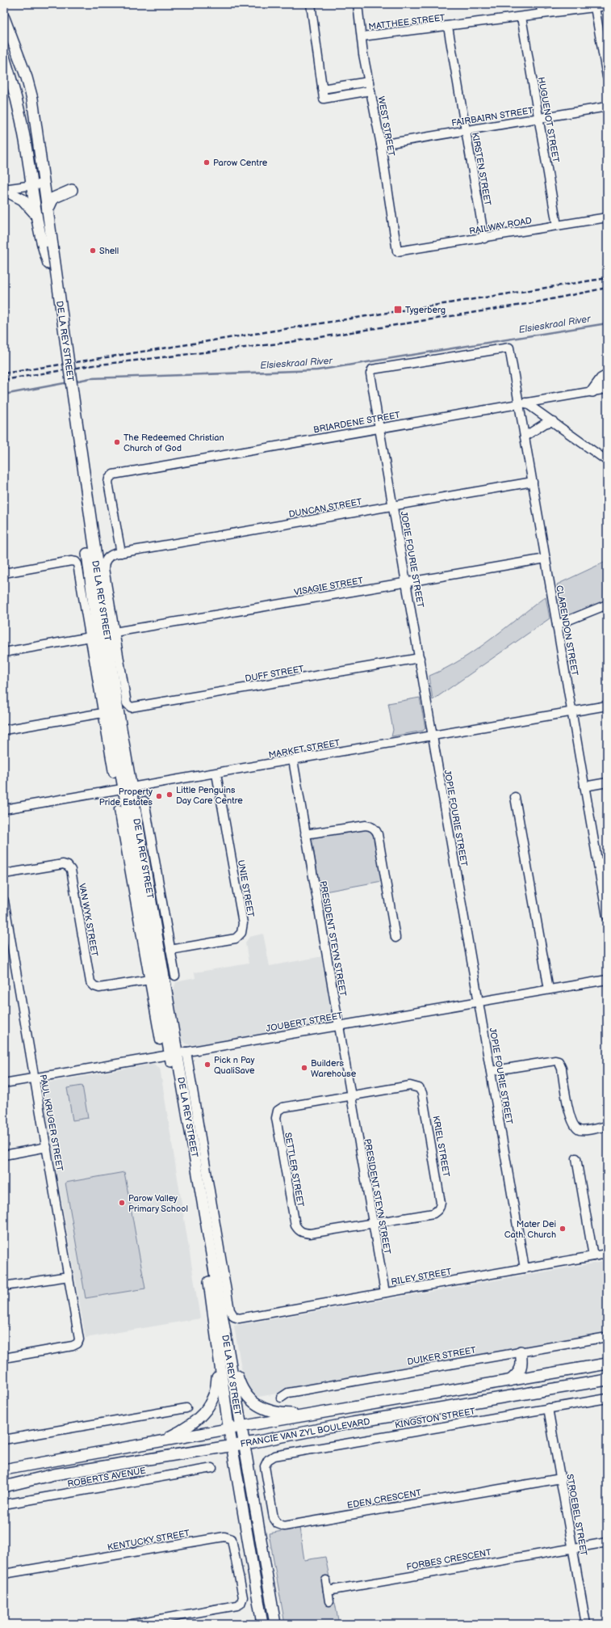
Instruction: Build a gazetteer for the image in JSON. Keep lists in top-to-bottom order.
{
  "streets": {
    "main road": ["DE LA REY STREET", "FRANCIE VAN ZYL BOULEVARD"],
    "street": [
      "MATTHEE STREET",
      "FAIRBAIRN STREET",
      "HUGUENOT STREET",
      "WEST STREET",
      "KIRSTEN STREET",
      "RAILWAY ROAD",
      "BRIARDENE STREET",
      "DUNCAN STREET",
      "JOPIE FOURIE STREET",
      "VISAGIE STREET",
      "CLARENDON STREET",
      "DUFF STREET",
      "MARKET STREET",
      "UNIE STREET",
      "VAN WYK STREET",
      "PRESIDENT STEYN STREET",
      "JOUBERT STREET",
      "PAUL KRUGER STREET",
      "KRIEL STREET",
      "SETTLER STREET",
      "RILEY STREET",
      "DUIKER STREET",
      "KINGSTON STREET",
      "ROBERTS AVENUE",
      "EDEN CRESCENT",
      "STROEBEL STREET",
      "KENTUCKY STREET",
      "FORBES CRESCENT"
    ]
  },
  "crossings": [
    ["MATTHEE STREET", "HUGUENOT STREET"],
    ["MATTHEE STREET", "WEST STREET"],
    ["MATTHEE STREET", "KIRSTEN STREET"],
    ["FAIRBAIRN STREET", "HUGUENOT STREET"],
    ["FAIRBAIRN STREET", "WEST STREET"],
    ["FAIRBAIRN STREET", "KIRSTEN STREET"],
    ["HUGUENOT STREET", "RAILWAY ROAD"],
    ["WEST STREET", "RAILWAY ROAD"],
    ["KIRSTEN STREET", "RAILWAY ROAD"],
    ["DE LA REY STREET", "BRIARDENE STREET"],
    ["DE LA REY STREET", "DUNCAN STREET"],
    ["DE LA REY STREET", "VISAGIE STREET"],
    ["DE LA REY STREET", "DUFF STREET"],
    ["DE LA REY STREET", "MARKET STREET"],
    ["DE LA REY STREET", "UNIE STREET"],
    ["DE LA REY STREET", "VAN WYK STREET"],
    ["DE LA REY STREET", "JOUBERT STREET"],
    ["DE LA REY STREET", "RILEY STREET"],
    ["DE LA REY STREET", "FRANCIE VAN ZYL BOULEVARD"],
    ["BRIARDENE STREET", "DUNCAN STREET"],
    ["BRIARDENE STREET", "JOPIE FOURIE STREET"],
    ["BRIARDENE STREET", "CLARENDON STREET"],
    ["DUNCAN STREET", "JOPIE FOURIE STREET"],
    ["DUNCAN STREET", "CLARENDON STREET"],
    ["JOPIE FOURIE STREET", "VISAGIE STREET"],
    ["JOPIE FOURIE STREET", "CLARENDON STREET"],
    ["JOPIE FOURIE STREET", "DUFF STREET"],
    ["JOPIE FOURIE STREET", "MARKET STREET"],
    ["JOPIE FOURIE STREET", "JOUBERT STREET"],
    ["JOPIE FOURIE STREET", "RILEY STREET"],
    ["VISAGIE STREET", "CLARENDON STREET"],
    ["CLARENDON STREET", "MARKET STREET"],
    ["MARKET STREET", "UNIE STREET"],
    ["MARKET STREET", "PRESIDENT STEYN STREET"],
    ["PRESIDENT STEYN STREET", "JOUBERT STREET"],
    ["PRESIDENT STEYN STREET", "KRIEL STREET"],
    ["PRESIDENT STEYN STREET", "SETTLER STREET"],
    ["PRESIDENT STEYN STREET", "RILEY STREET"],
    ["JOUBERT STREET", "PAUL KRUGER STREET"],
    ["KRIEL STREET", "SETTLER STREET"],
    ["KINGSTON STREET", "EDEN CRESCENT"],
    ["KINGSTON STREET", "STROEBEL STREET"],
    ["EDEN CRESCENT", "STROEBEL STREET"],
    ["STROEBEL STREET", "FORBES CRESCENT"]
  ],
  "water": ["Elsieskraal River"],
  "places": {
    "other": [
      "Parow Centre",
      "Shell",
      "The Redeemed Christian Church of God",
      "Little Penguins Day Care Centre",
      "Property Pride Estates",
      "Pick n Pay QualiSave",
      "Builders Warehouse",
      "Parow Valley Primary School",
      "Mater Dei Cath. Church"
    ],
    "transit": ["Tygerberg"]
  }
}
